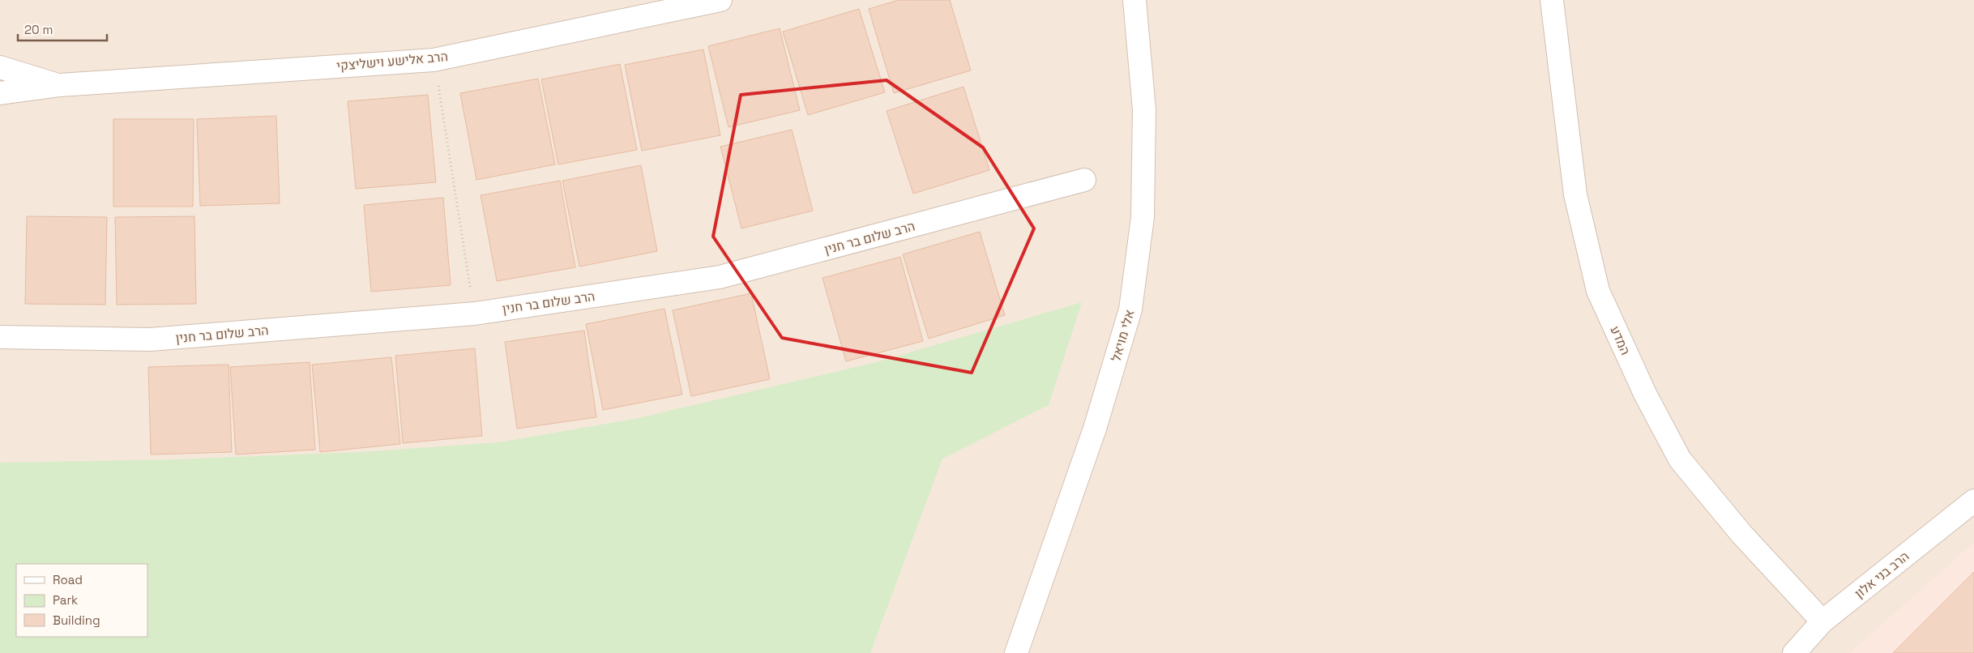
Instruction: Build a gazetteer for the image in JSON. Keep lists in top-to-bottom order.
{
  "streets": {
    "street": [
      "הרב אלישע וישליצקי",
      "הרב שלום בר חנין",
      "אלי מויאל",
      "המדע",
      "הרב בני אלון"
    ]
  },
  "crossings": [
    ["המדע", "הרב בני אלון"]
  ],
  "legend": ["Road", "Park", "Building"],
  "scale_bar": "20 m"
}
